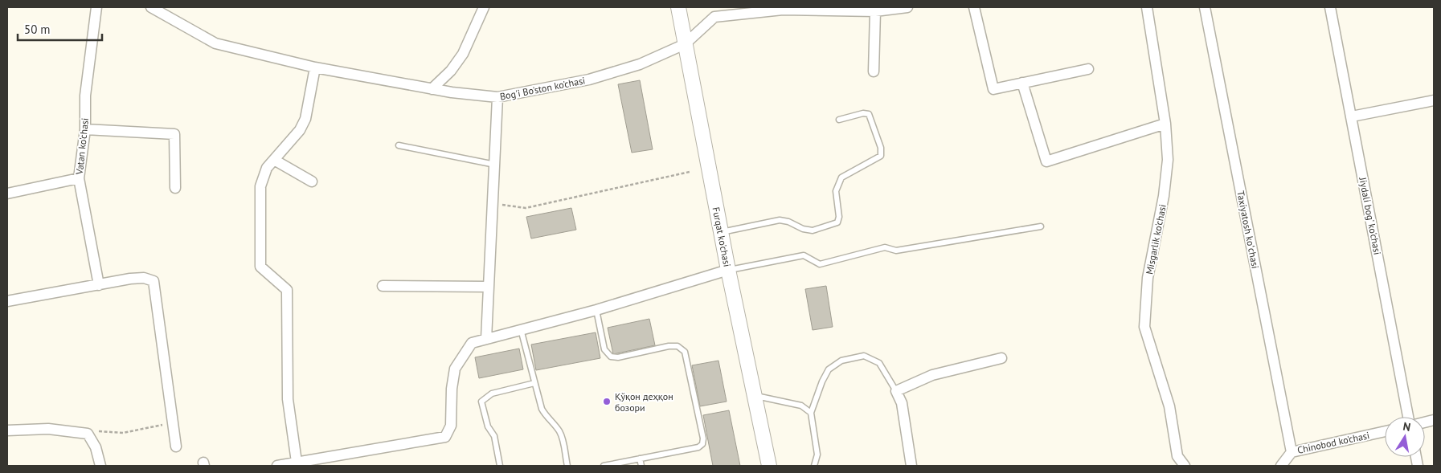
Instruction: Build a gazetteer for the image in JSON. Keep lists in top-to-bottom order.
{
  "streets": {
    "main road": ["Furqat ko'chasi"],
    "street": [
      "Bog'i Bo'ston ko'chasi",
      "Vatan ko'chasi",
      "Jiydali bog' ko'chasi",
      "Taxiyatosh koʻchasi",
      "Misgarlik ko'chasi",
      "Chinobod ko'chasi"
    ]
  },
  "crossings": [
    ["Bog'i Bo'ston ko'chasi", "Furqat ko'chasi"],
    ["Taxiyatosh koʻchasi", "Chinobod ko'chasi"]
  ],
  "places": ["Қўқон деҳқон бозори"],
  "scale_bar": "50 m",
  "north": "top"
}
